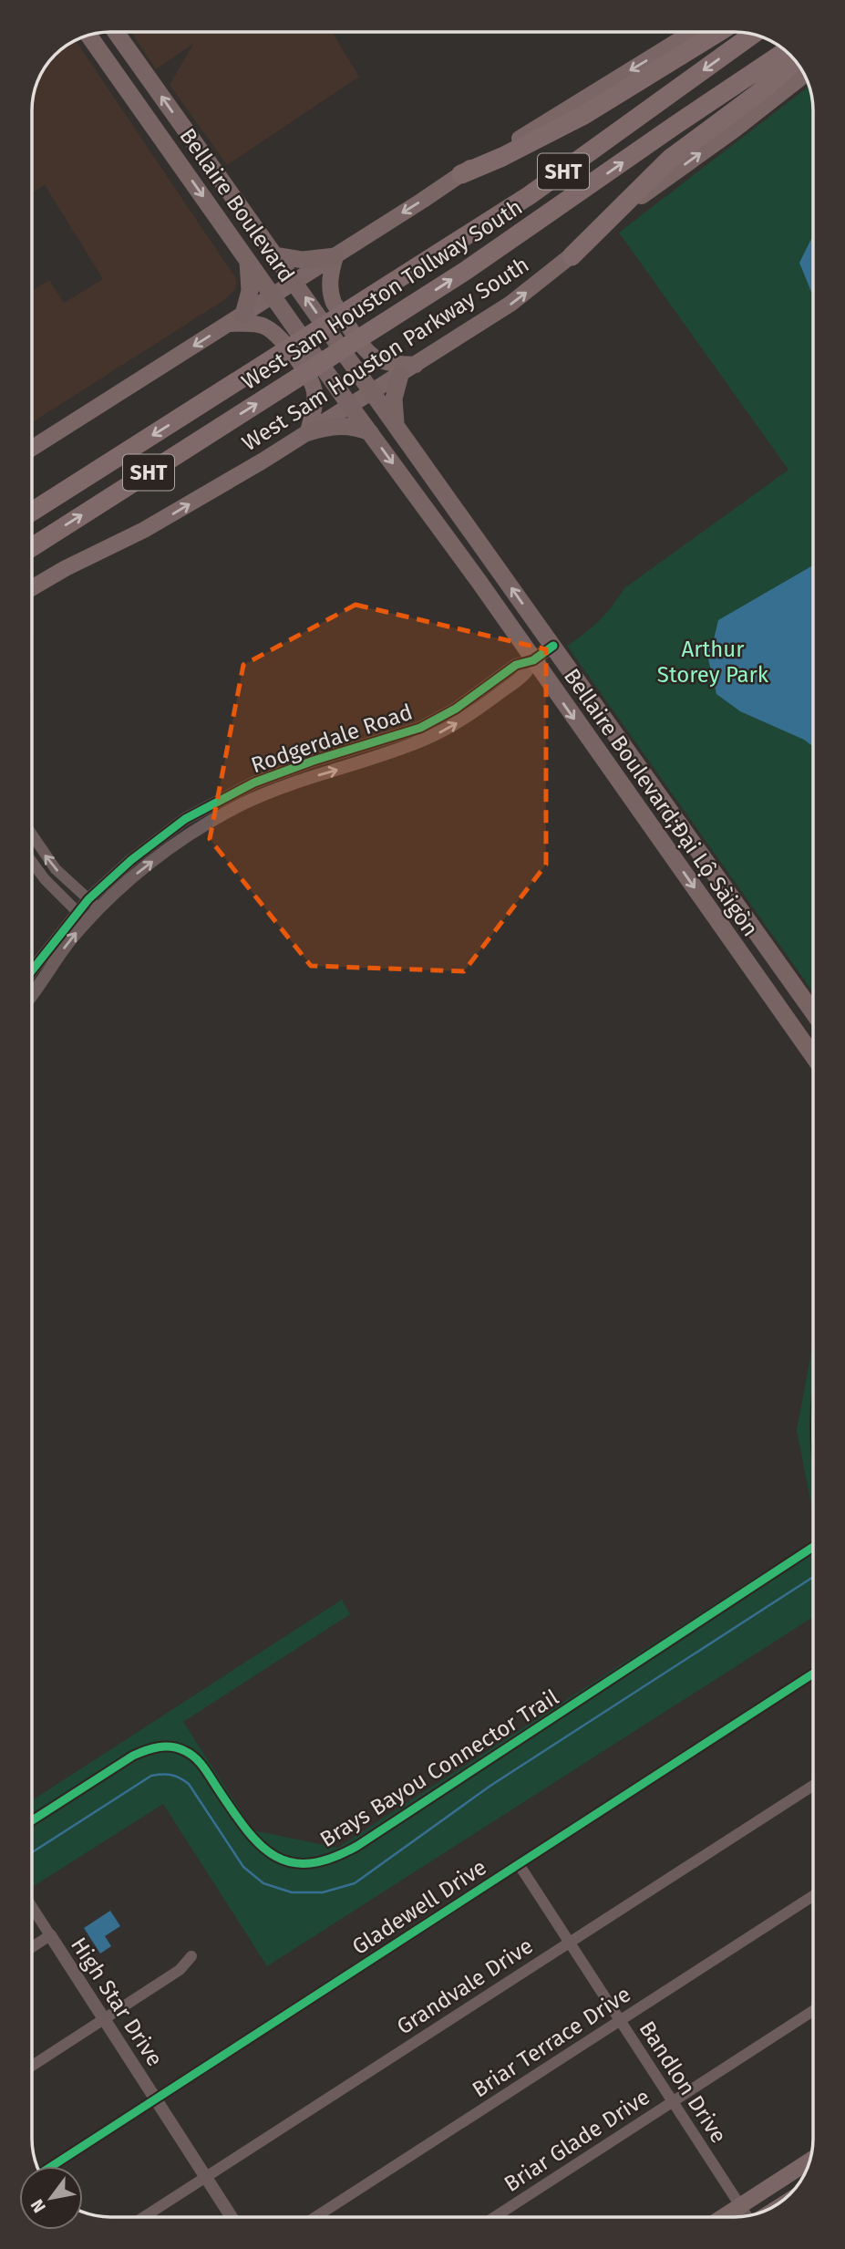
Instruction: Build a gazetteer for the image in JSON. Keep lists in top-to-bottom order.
{
  "streets": {
    "highway": ["SHT", "West Sam Houston Tollway South"],
    "main road": ["Bellaire Boulevard", "West Sam Houston Parkway South", "Bellaire Boulevard;Đại Lộ Sàigòn"],
    "street": [
      "Rodgerdale Road",
      "Gladewell Drive",
      "Grandvale Drive",
      "High Star Drive",
      "Briar Terrace Drive",
      "Bandlon Drive",
      "Briar Glade Drive"
    ],
    "cycle path": ["Brays Bayou Connector Trail"]
  },
  "crossings": [
    ["Bellaire Boulevard", "West Sam Houston Parkway South"],
    ["Bellaire Boulevard", "Bellaire Boulevard;Đại Lộ Sàigòn"],
    ["West Sam Houston Parkway South", "Bellaire Boulevard;Đại Lộ Sàigòn"],
    ["Rodgerdale Road", "Bellaire Boulevard;Đại Lộ Sàigòn"],
    ["Gladewell Drive", "High Star Drive"],
    ["Gladewell Drive", "Bandlon Drive"],
    ["Grandvale Drive", "High Star Drive"],
    ["Grandvale Drive", "Bandlon Drive"],
    ["Briar Terrace Drive", "Bandlon Drive"],
    ["Bandlon Drive", "Briar Glade Drive"]
  ],
  "parks": ["Arthur Storey Park"],
  "north": "bottom left"
}
